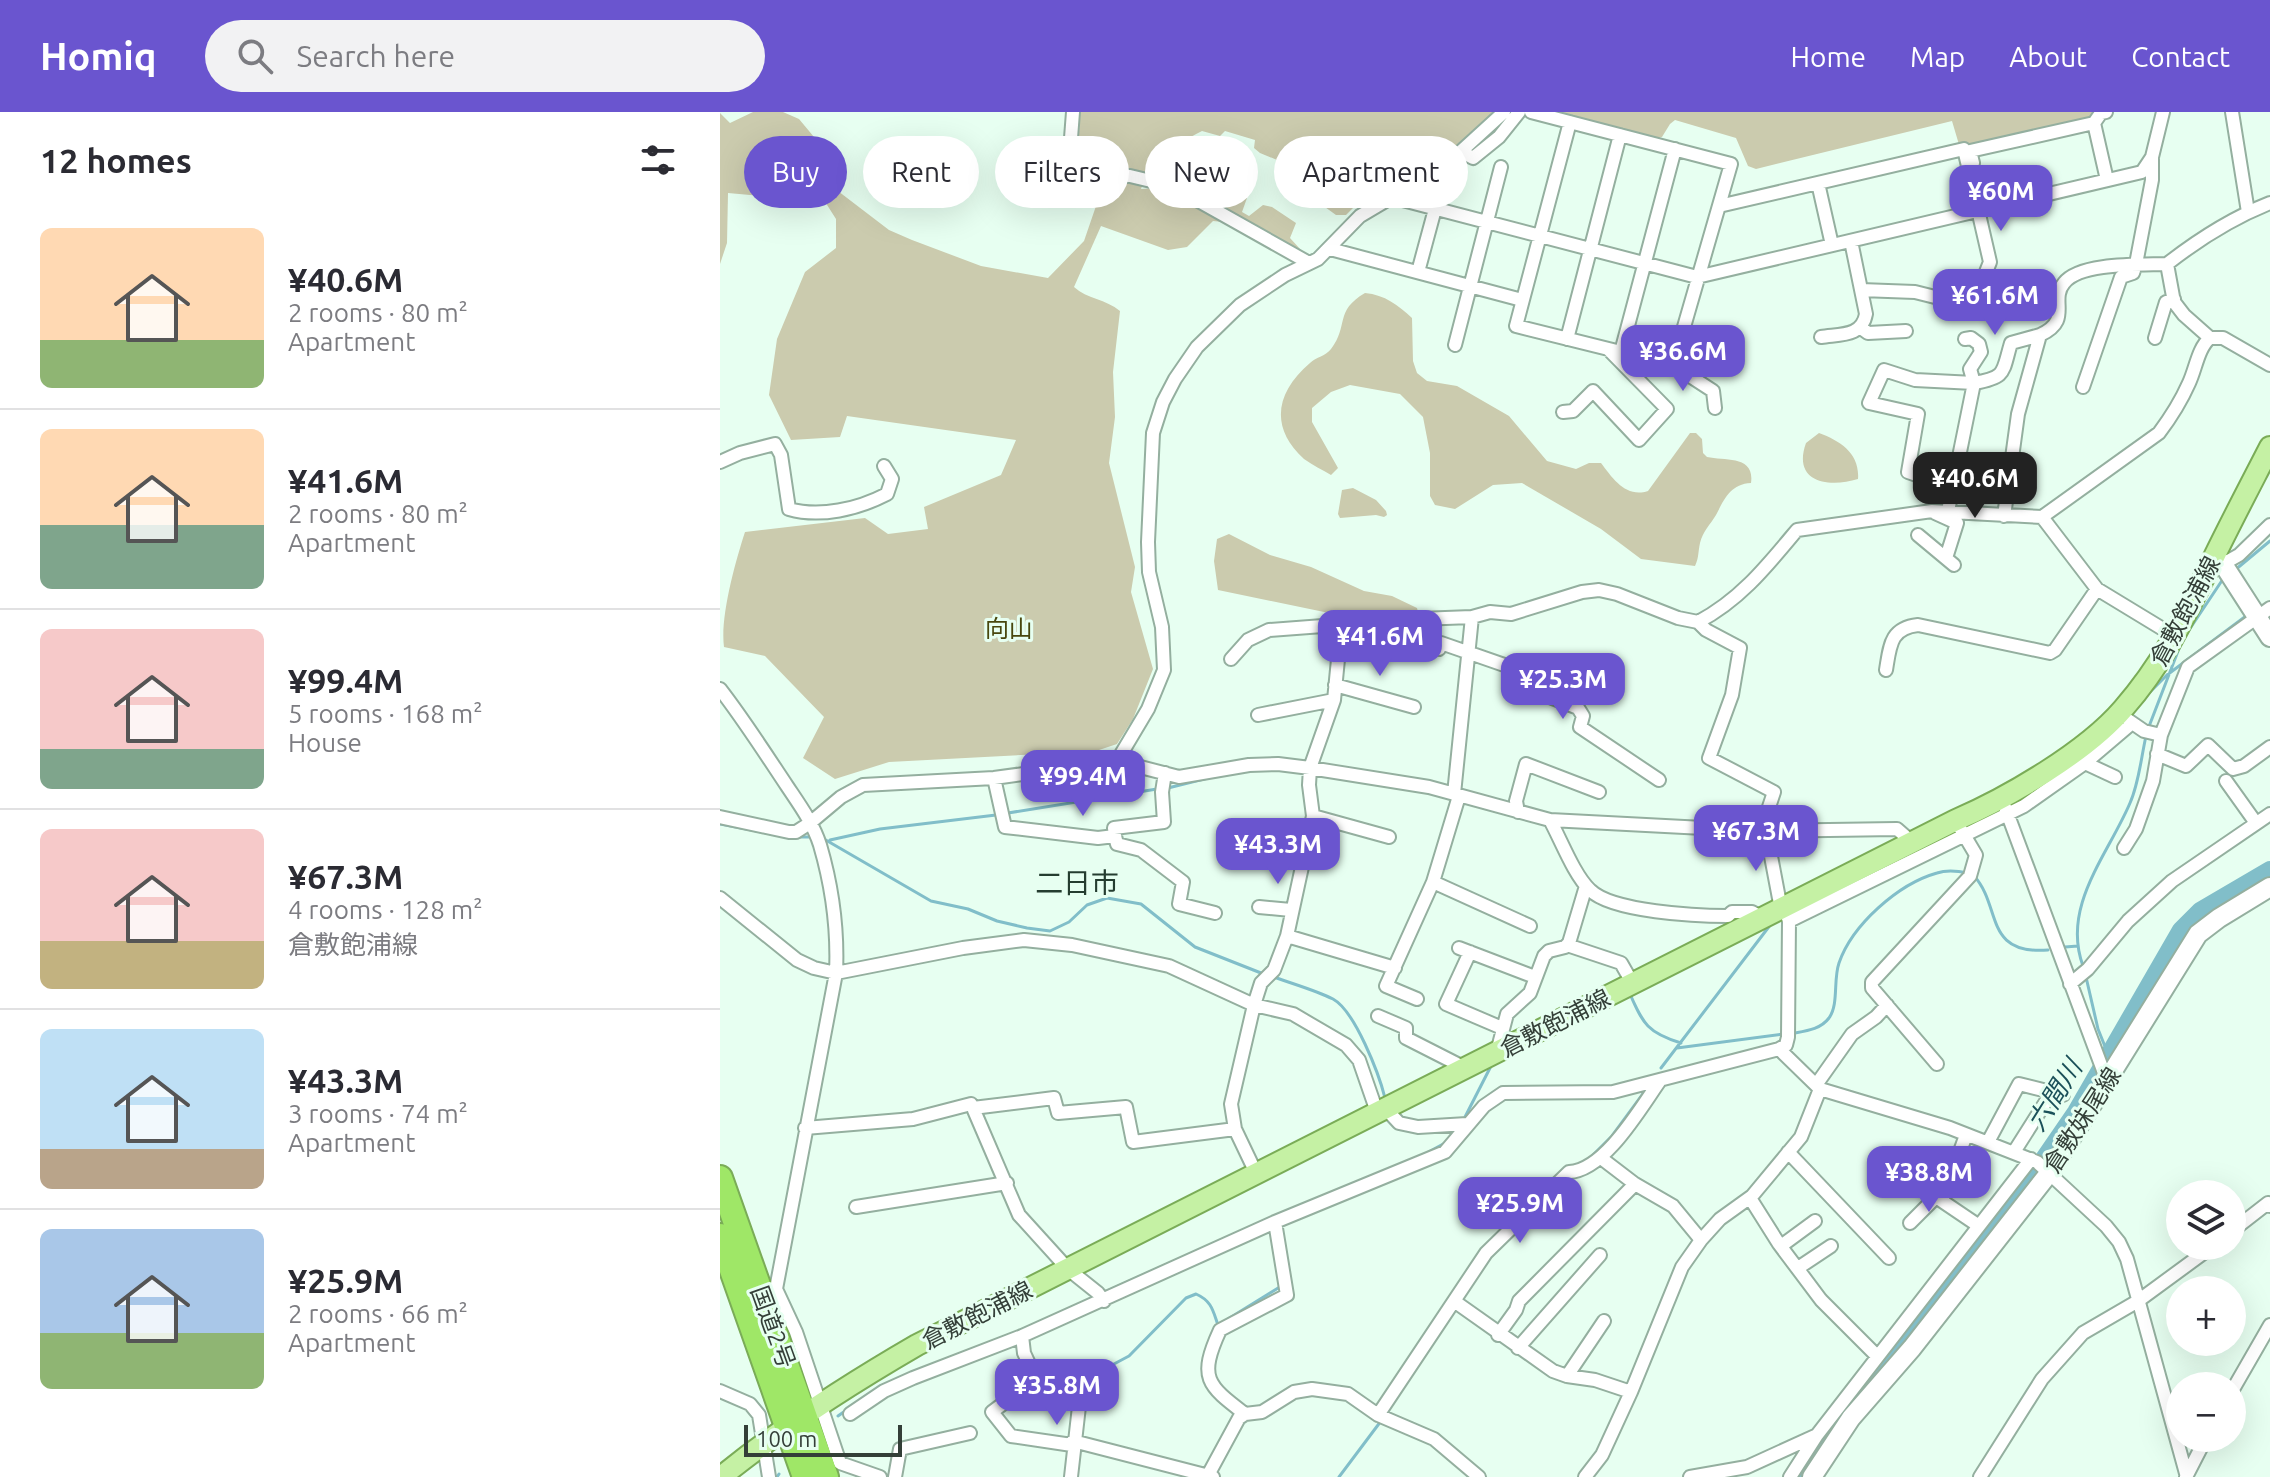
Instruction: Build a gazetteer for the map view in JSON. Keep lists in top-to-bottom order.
{
  "streets": {
    "highway": ["国道2号"],
    "main road": ["倉敷飽浦線", "倉敷妹尾線"]
  },
  "crossings": [
    ["倉敷飽浦線", "国道2号"]
  ],
  "districts": ["二日市"],
  "water": ["六間川"],
  "parks": ["向山"],
  "scale_bar": "100 m",
  "page": {
    "header": "Homiq",
    "search": "Search here",
    "nav": [
      "Home",
      "Map",
      "About",
      "Contact"
    ],
    "heading": "12 homes",
    "chip": [
      "Buy",
      "Rent",
      "Filters",
      "New",
      "Apartment"
    ],
    "price": [
      "¥60M",
      "¥61.6M",
      "¥36.6M",
      "¥40.6M",
      "¥41.6M",
      "¥25.3M",
      "¥99.4M",
      "¥67.3M",
      "¥43.3M",
      "¥38.8M",
      "¥25.9M",
      "¥35.8M"
    ],
    "list": [
      {
        "name": "¥40.6M",
        "note": "2 rooms · 80 m² · Apartment"
      },
      {
        "name": "¥41.6M",
        "note": "2 rooms · 80 m² · Apartment"
      },
      {
        "name": "¥99.4M",
        "note": "5 rooms · 168 m² · House"
      },
      {
        "name": "¥67.3M",
        "note": "4 rooms · 128 m² · 倉敷飽浦線"
      },
      {
        "name": "¥43.3M",
        "note": "3 rooms · 74 m² · Apartment"
      },
      {
        "name": "¥25.9M",
        "note": "2 rooms · 66 m² · Apartment"
      }
    ],
    "map_buttons": ["+", "−"],
    "scale": "100 m"
  }
}
